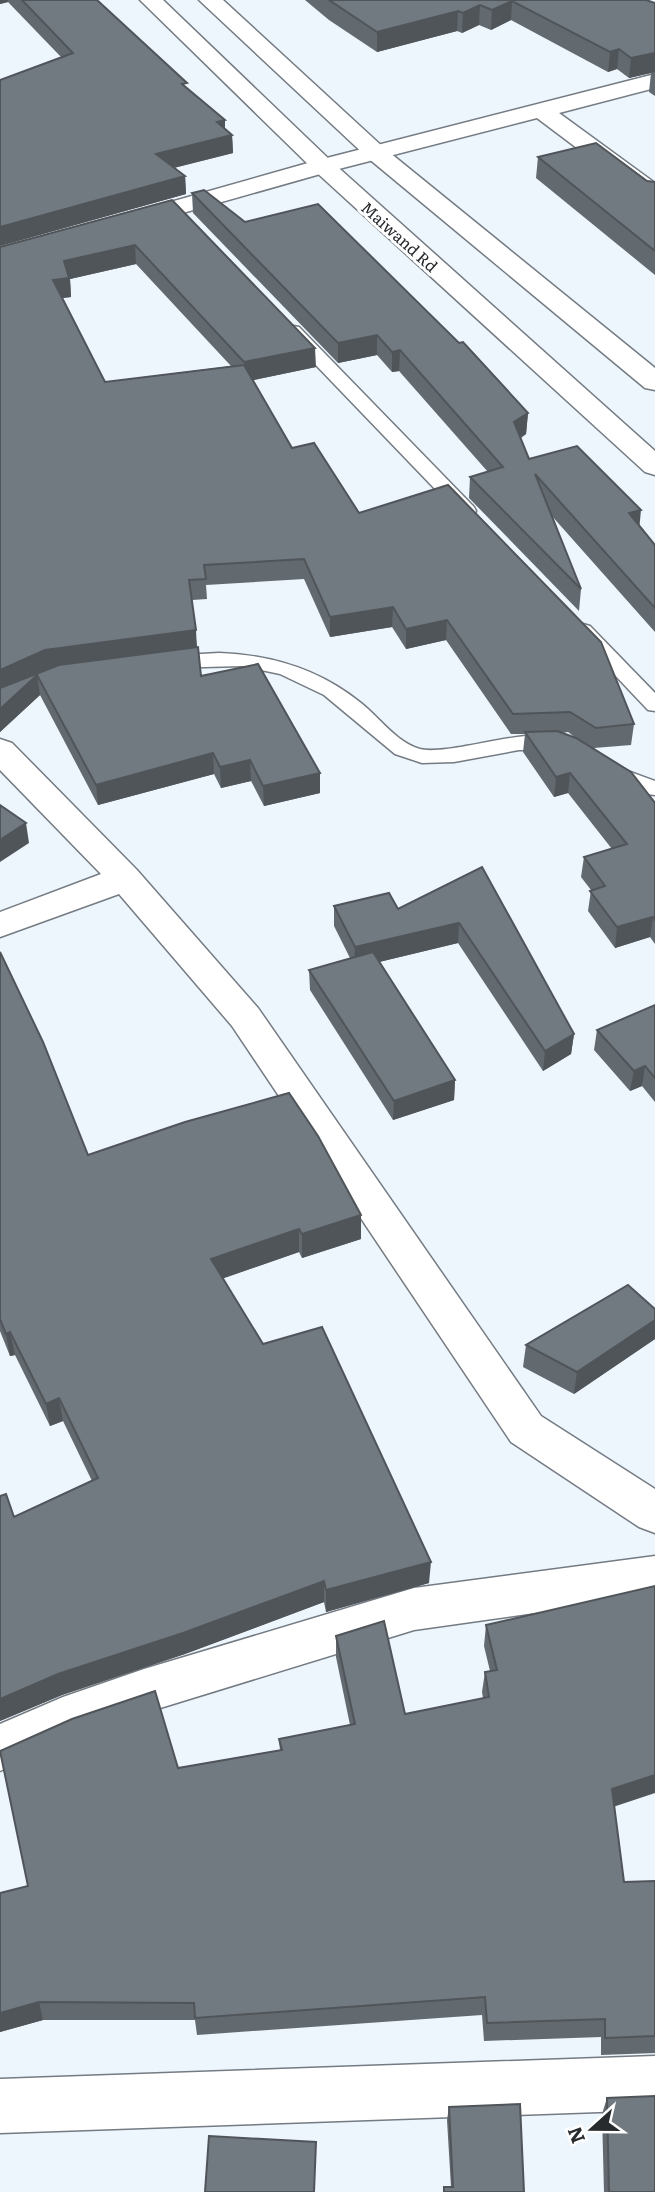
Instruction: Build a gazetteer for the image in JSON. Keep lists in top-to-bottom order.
{
  "streets": {
    "street": ["Maiwand Rd"]
  },
  "north": "left"
}
